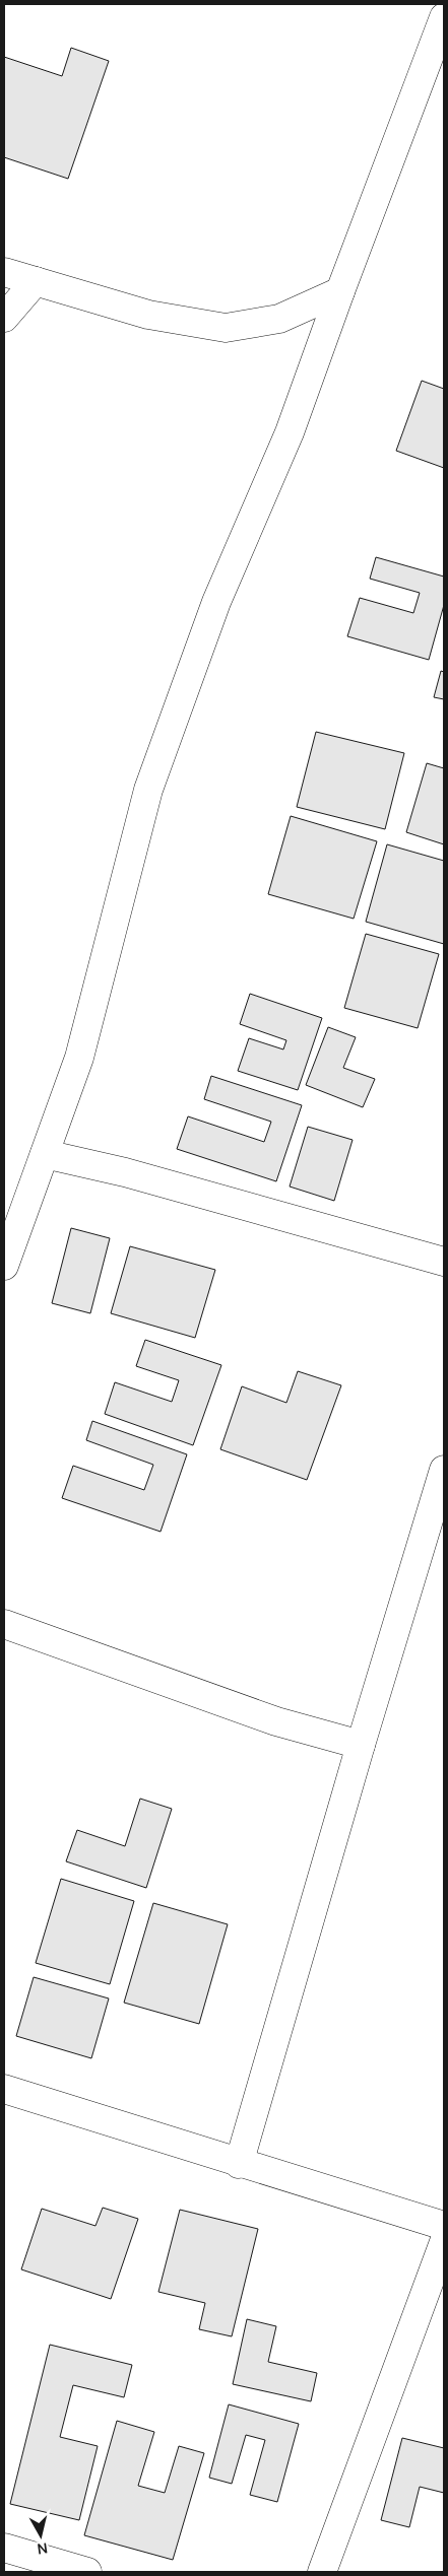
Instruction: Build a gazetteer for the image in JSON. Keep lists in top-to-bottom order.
{
  "north": "bottom"
}
